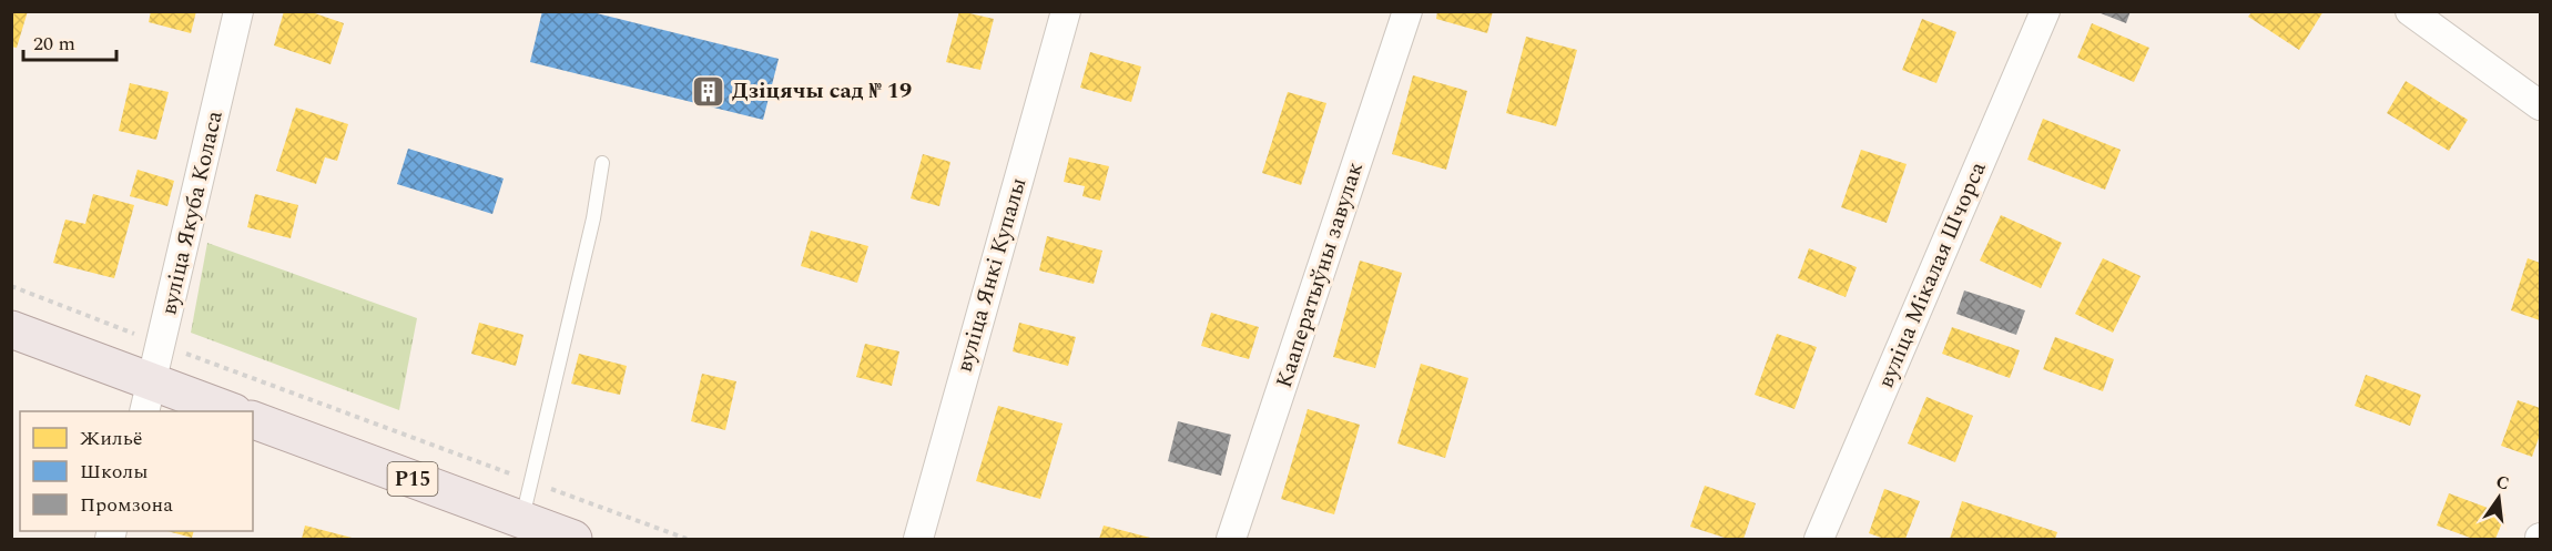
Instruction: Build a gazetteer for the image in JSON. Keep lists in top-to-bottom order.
{
  "streets": {
    "main road": ["Р15"],
    "street": [
      "вуліца Якуба Коласа",
      "вуліца Янкі Купалы",
      "Кааператыўны завулак",
      "вуліца Мікалая Шчорса"
    ]
  },
  "places": {
    "building": ["Дзіцячы сад № 19"]
  },
  "legend": ["Жильё", "Школы", "Промзона"],
  "scale_bar": "20 m",
  "north": "top"
}
